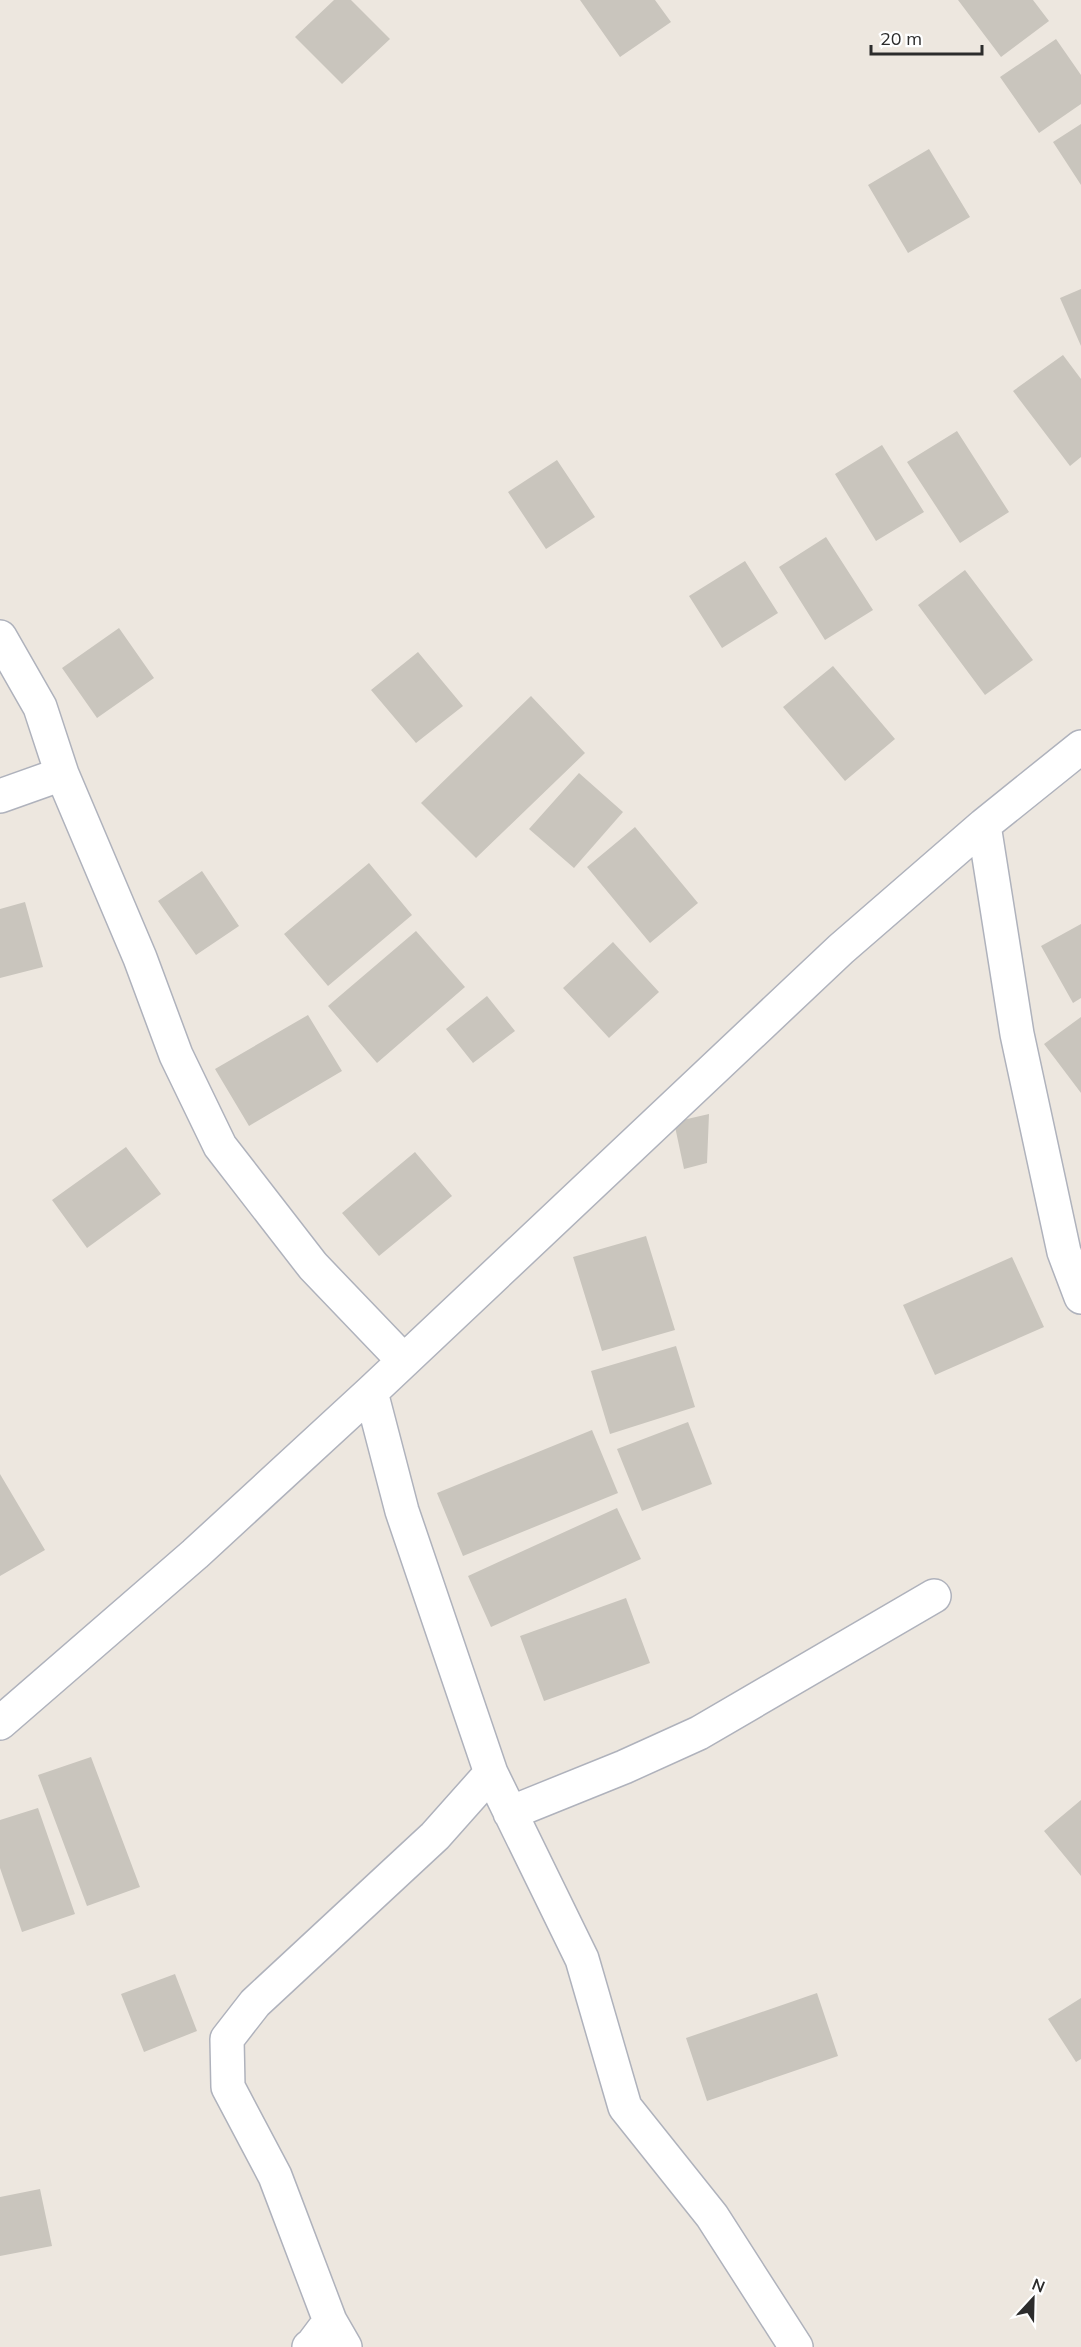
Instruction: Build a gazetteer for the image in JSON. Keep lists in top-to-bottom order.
{
  "scale_bar": "20 m",
  "north": "top"
}
